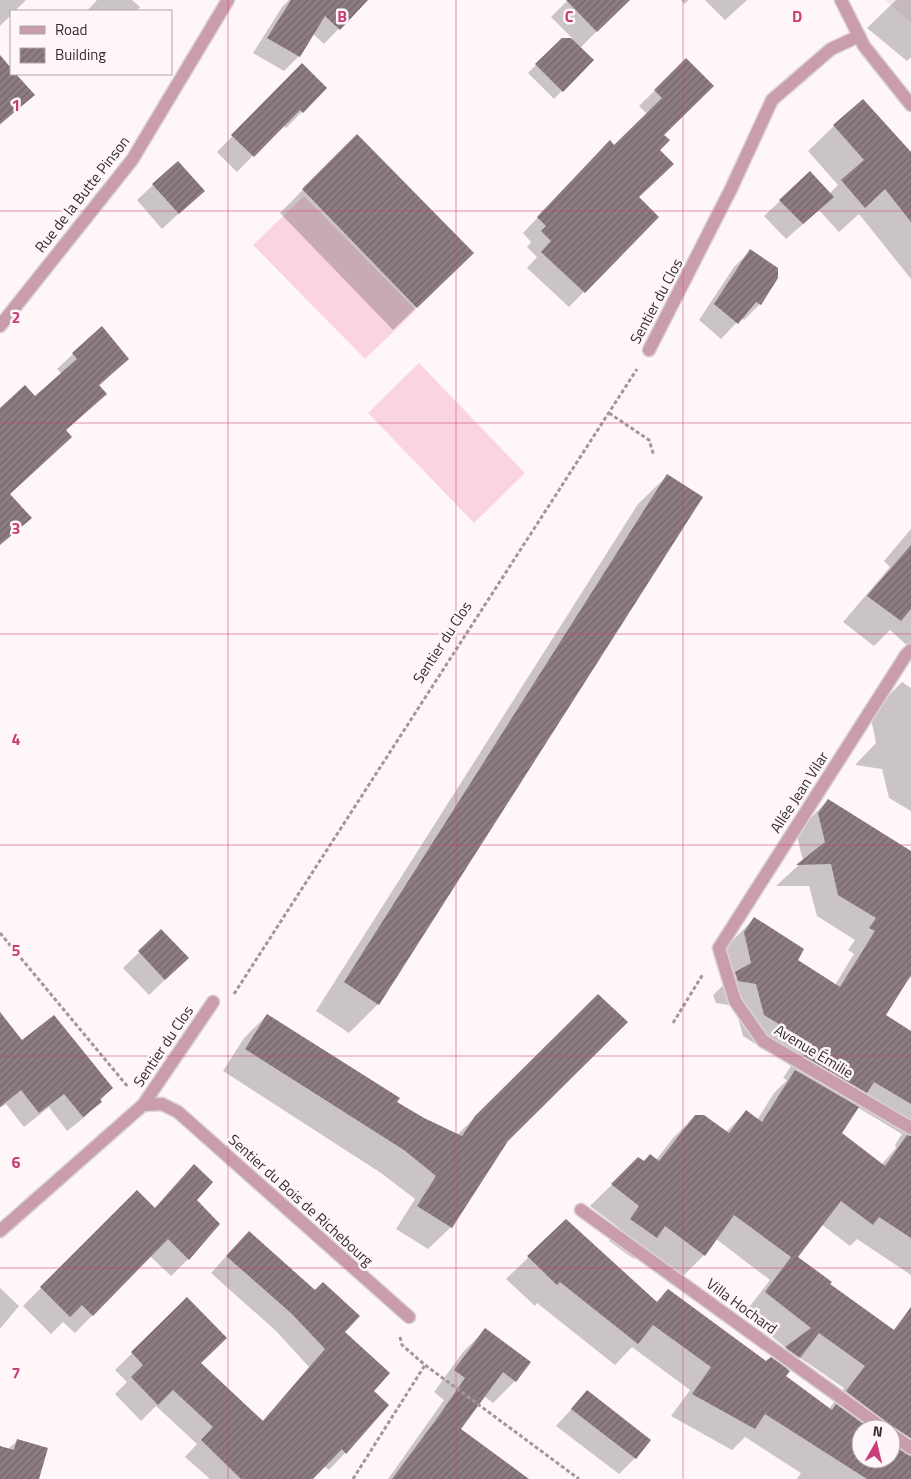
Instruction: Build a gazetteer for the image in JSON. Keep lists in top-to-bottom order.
{
  "streets": {
    "street": [
      "Rue de la Butte Pinson",
      "Sentier du Clos",
      "Allée Jean Vilar",
      "Avenue Émilie",
      "Sentier du Bois de Richebourg",
      "Villa Hochard"
    ]
  },
  "crossings": [
    ["Sentier du Clos", "Sentier du Bois de Richebourg"],
    ["Allée Jean Vilar", "Avenue Émilie"]
  ],
  "legend": ["Road", "Building"],
  "north": "top",
  "grid": {
    "columns": ["B", "C", "D"],
    "rows": [
      "1",
      "2",
      "3",
      "4",
      "5",
      "6",
      "7"
    ]
  }
}
